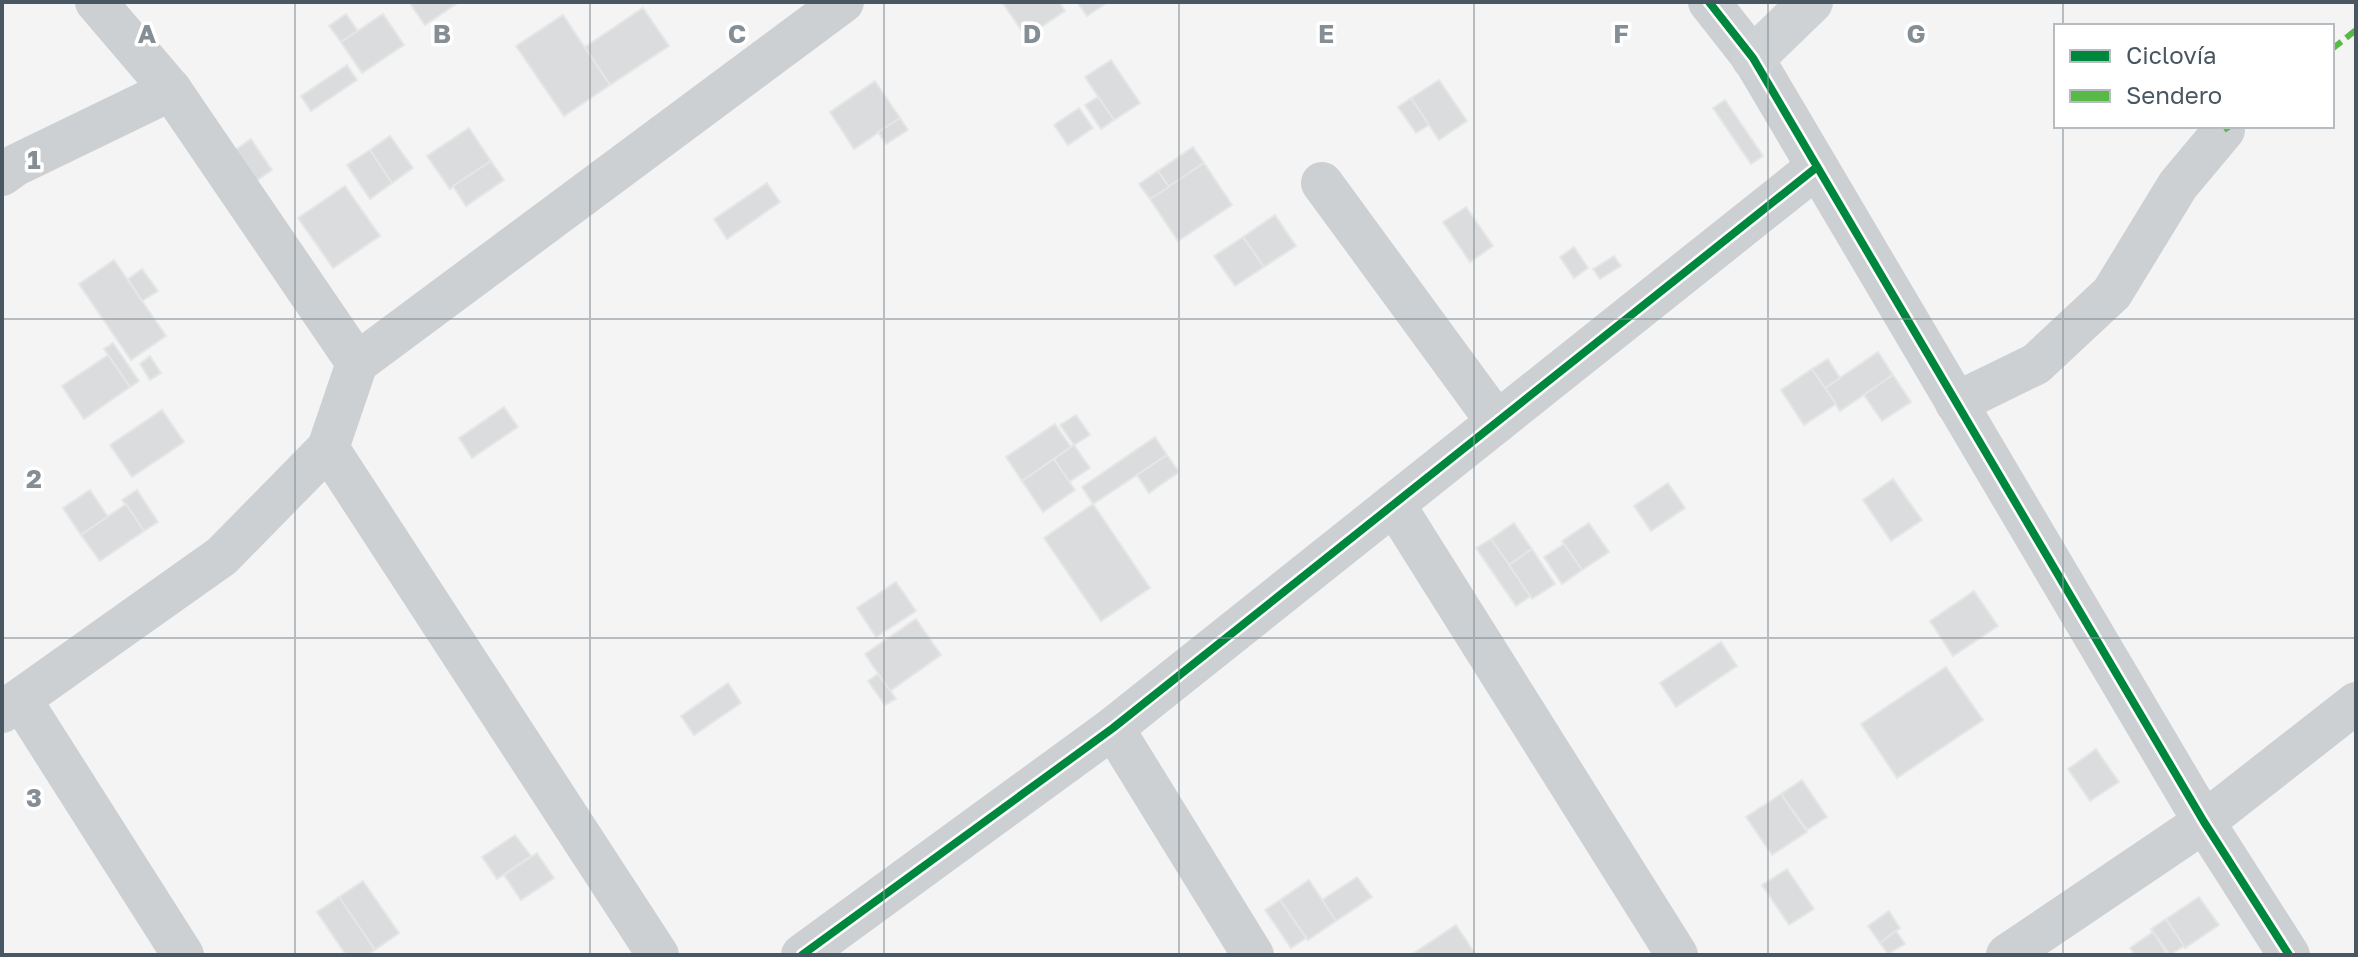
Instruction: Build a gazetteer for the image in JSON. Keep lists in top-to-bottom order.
{
  "legend": ["Ciclovía", "Sendero"],
  "grid": {
    "columns": [
      "A",
      "B",
      "C",
      "D",
      "E",
      "F",
      "G"
    ],
    "rows": ["1", "2", "3"]
  }
}
